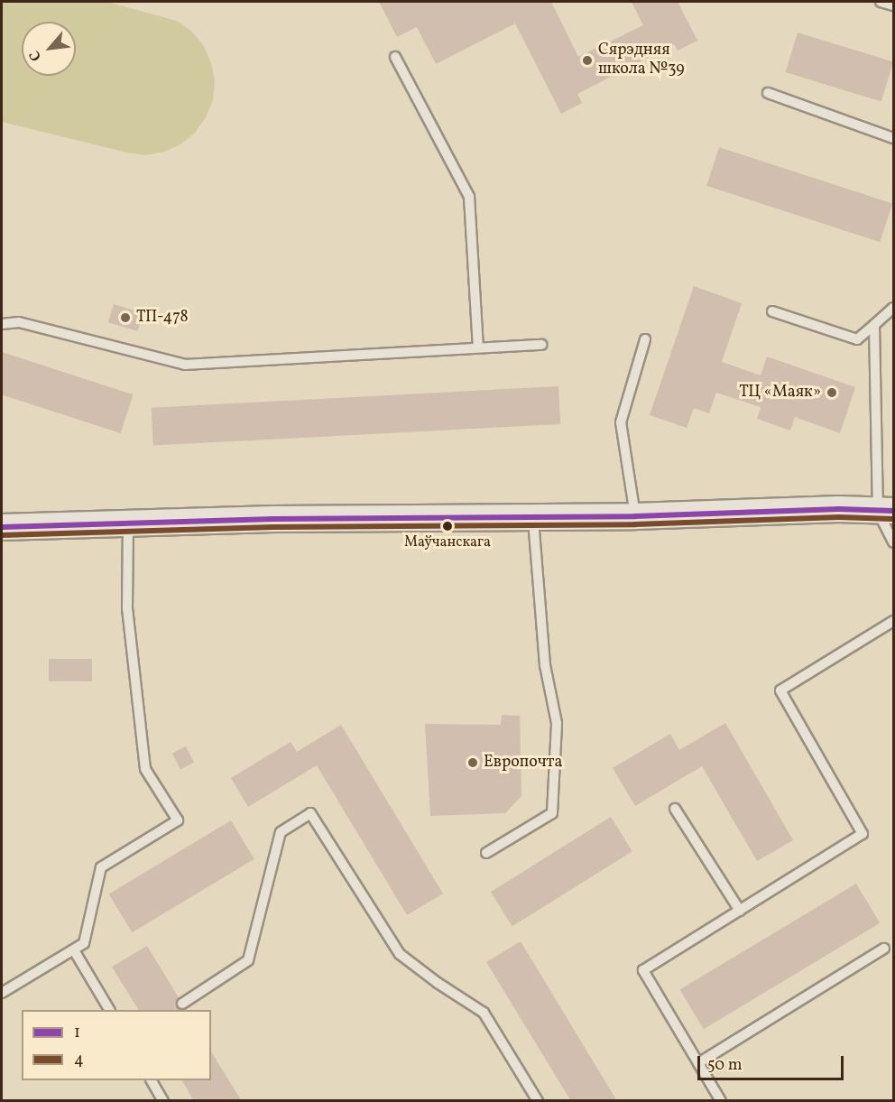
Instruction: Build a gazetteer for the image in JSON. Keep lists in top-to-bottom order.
{
  "places": [
    "Сярэдняя школа №39",
    "ТП-478",
    "ТЦ «Маяк»",
    "Маўчанскага",
    "Европочта"
  ],
  "lines": ["transit line 1", "transit line 4"],
  "legend": ["1", "4"],
  "scale_bar": "50 m",
  "north": "bottom left"
}
